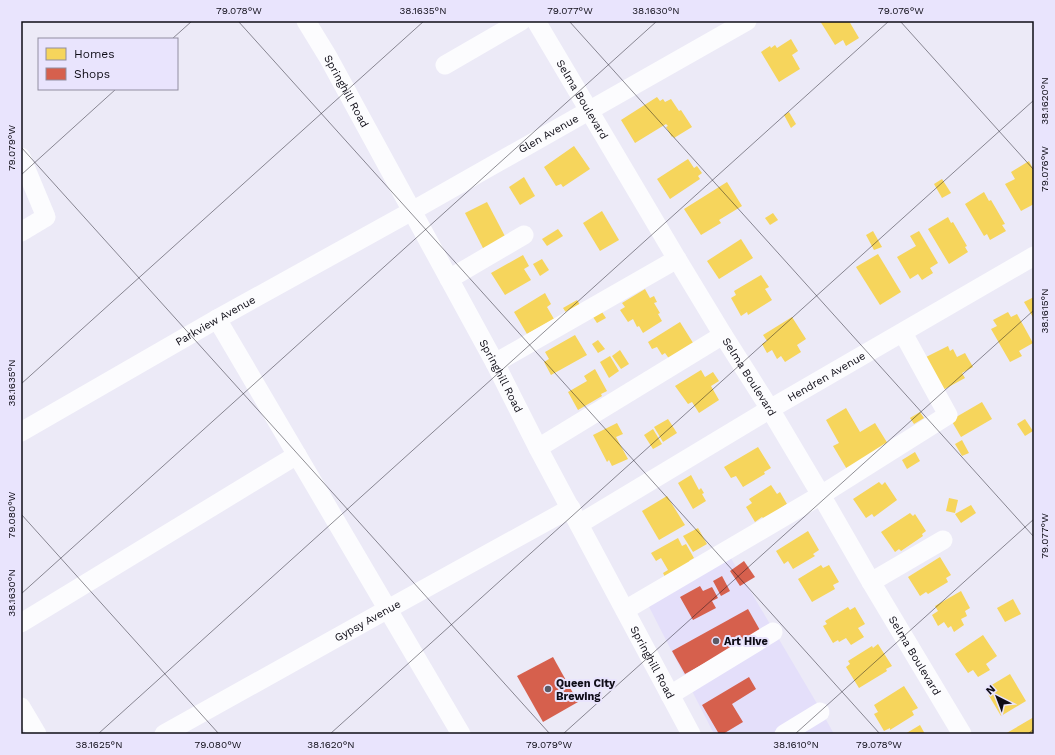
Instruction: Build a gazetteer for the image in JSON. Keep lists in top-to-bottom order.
{
  "streets": {
    "street": [
      "Springhill Road",
      "Selma Boulevard",
      "Glen Avenue",
      "Parkview Avenue",
      "Hendren Avenue",
      "Gypsy Avenue"
    ]
  },
  "crossings": [
    ["Springhill Road", "Glen Avenue"],
    ["Springhill Road", "Parkview Avenue"],
    ["Springhill Road", "Hendren Avenue"],
    ["Springhill Road", "Gypsy Avenue"],
    ["Selma Boulevard", "Glen Avenue"],
    ["Selma Boulevard", "Hendren Avenue"],
    ["Glen Avenue", "Parkview Avenue"],
    ["Hendren Avenue", "Gypsy Avenue"]
  ],
  "places": ["Art Hive", "Queen City Brewing"],
  "legend": ["Homes", "Shops"],
  "north": "top left",
  "coordinates": [
    "79.078°W",
    "38.1635°N",
    "79.077°W",
    "38.1630°N",
    "79.076°W",
    "38.1620°N",
    "79.079°W",
    "38.1615°N",
    "79.080°W",
    "38.1625°N",
    "38.1610°N"
  ]
}
